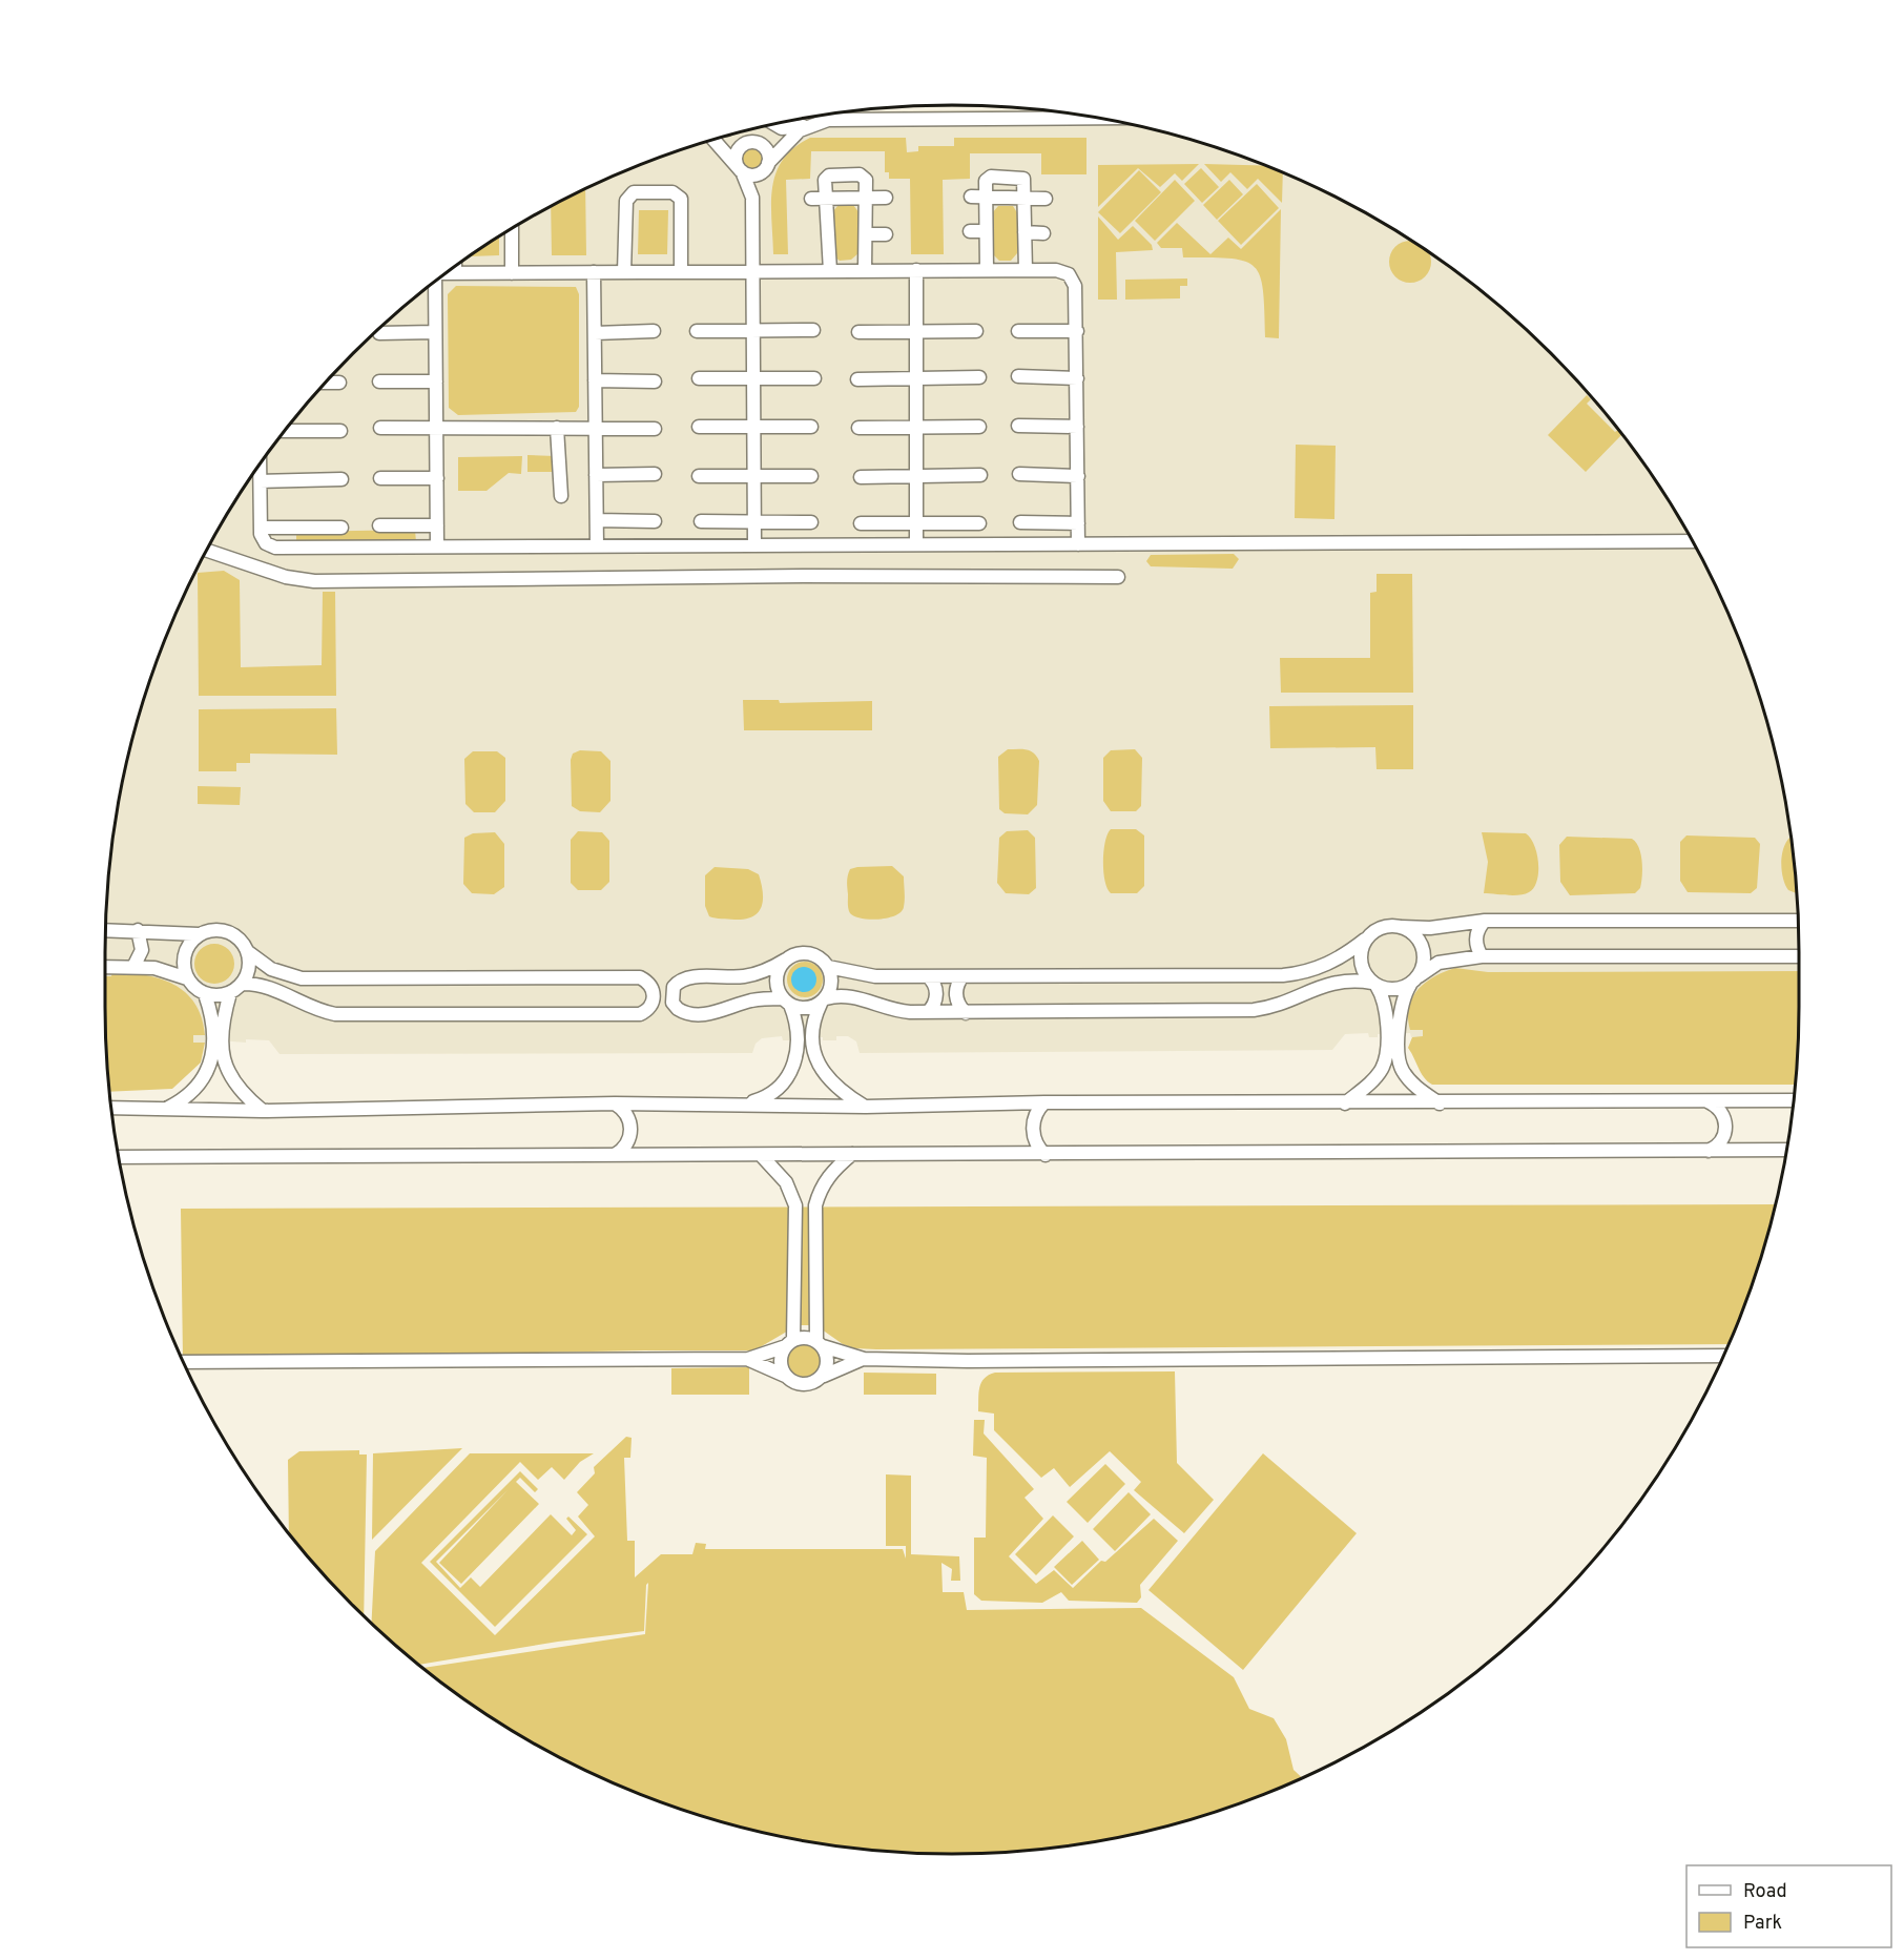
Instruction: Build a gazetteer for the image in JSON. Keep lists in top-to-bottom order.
{
  "legend": ["Road", "Park"]
}
